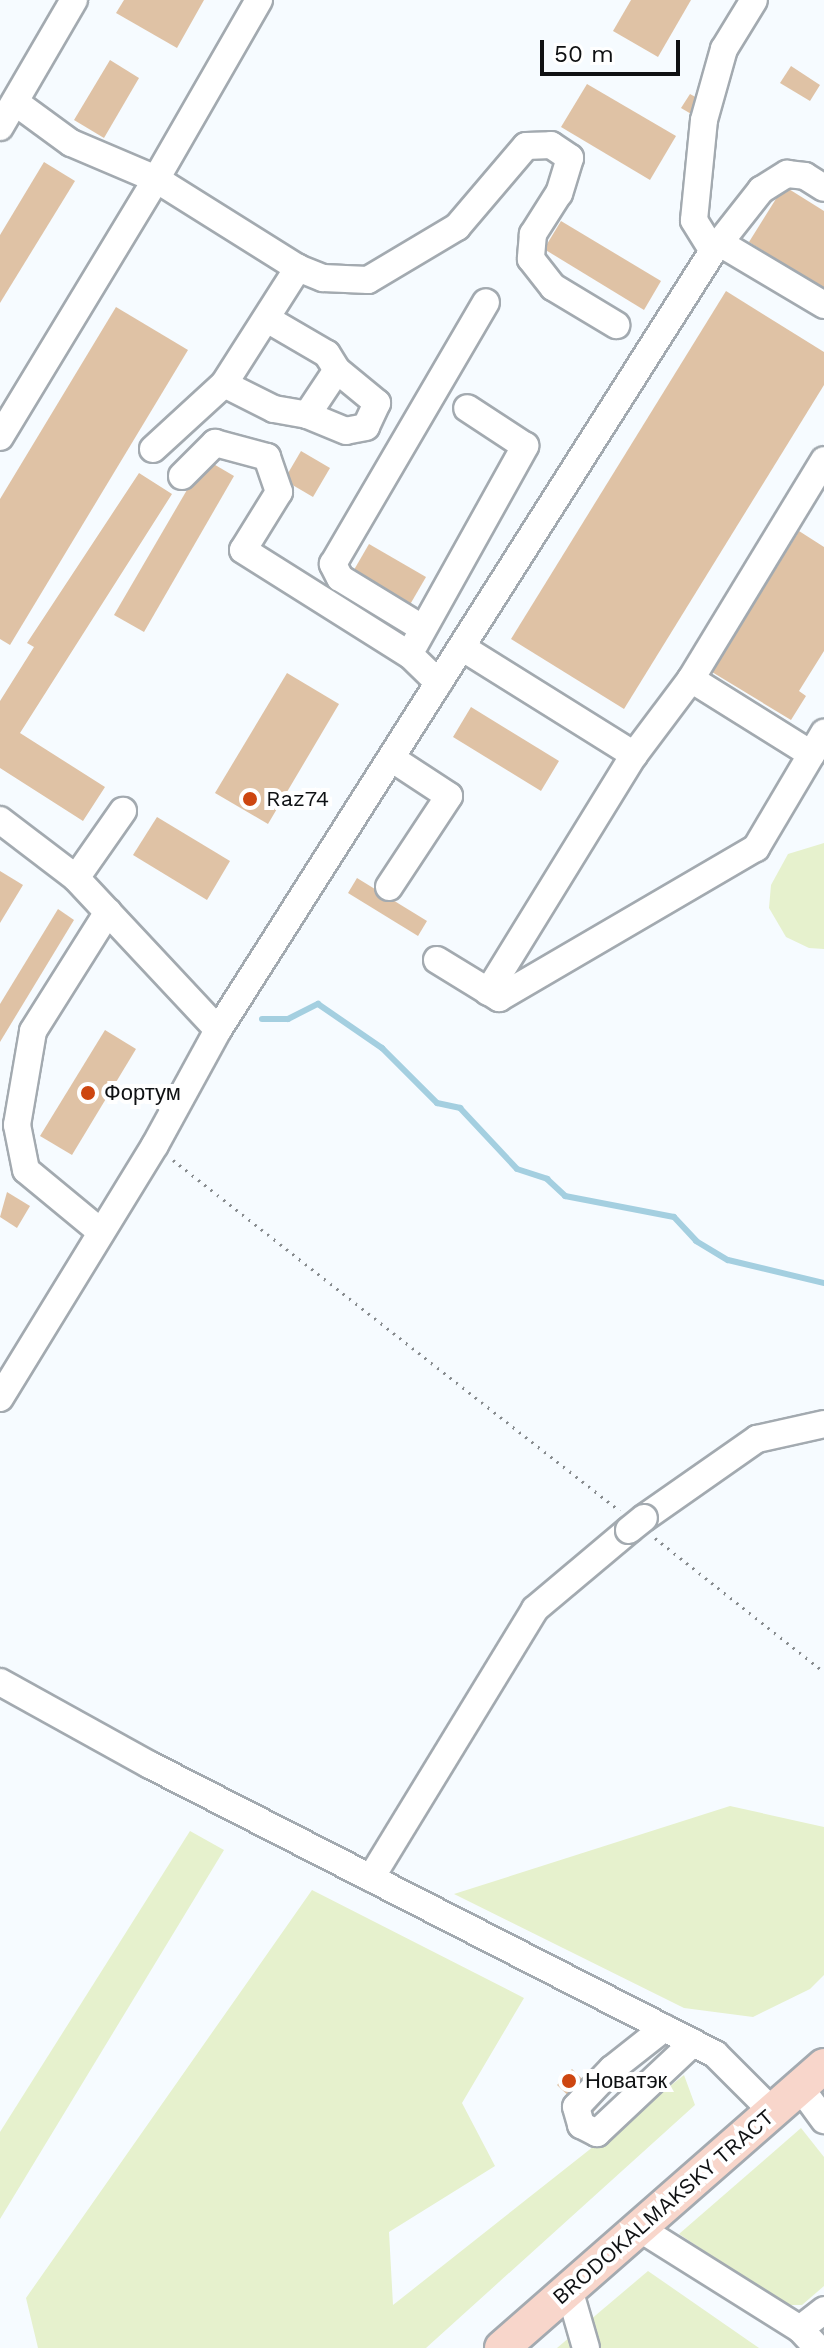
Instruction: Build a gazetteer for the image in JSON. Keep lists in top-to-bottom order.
{
  "streets": {
    "main road": ["BRODOKALMAKSKY TRACT"]
  },
  "places": ["Raz74", "Фортум", "Новатэк"],
  "scale_bar": "50 m"
}
